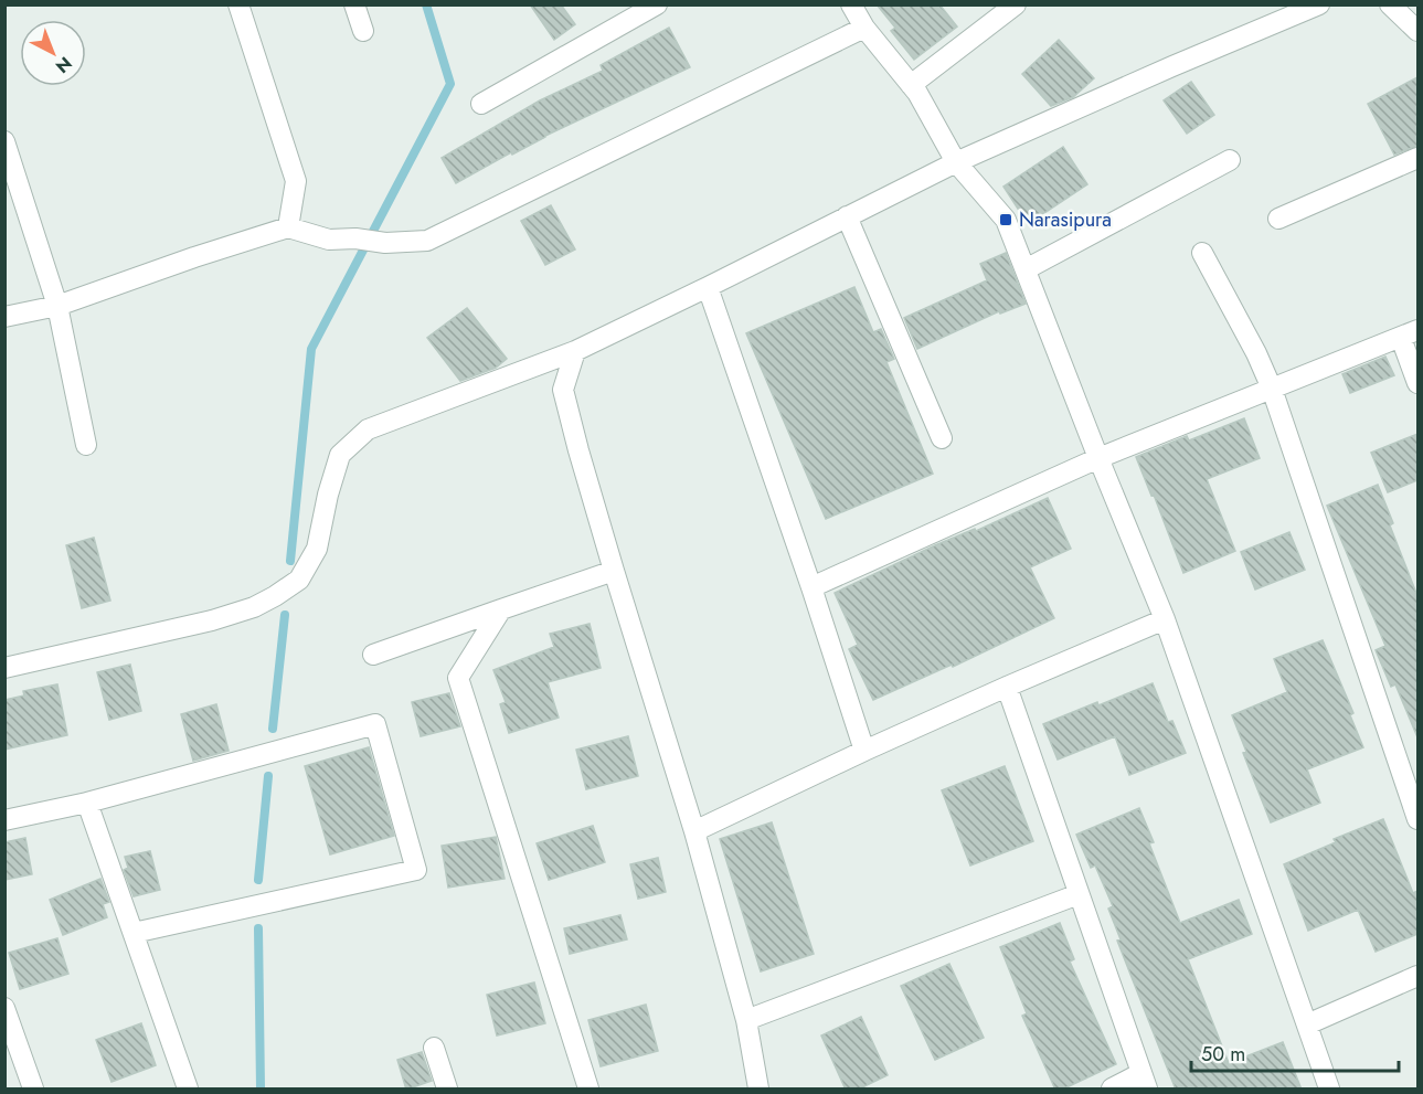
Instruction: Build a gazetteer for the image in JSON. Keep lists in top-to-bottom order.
{
  "places": {
    "transit": ["Narasipura"]
  },
  "scale_bar": "50 m",
  "north": "bottom right"
}
